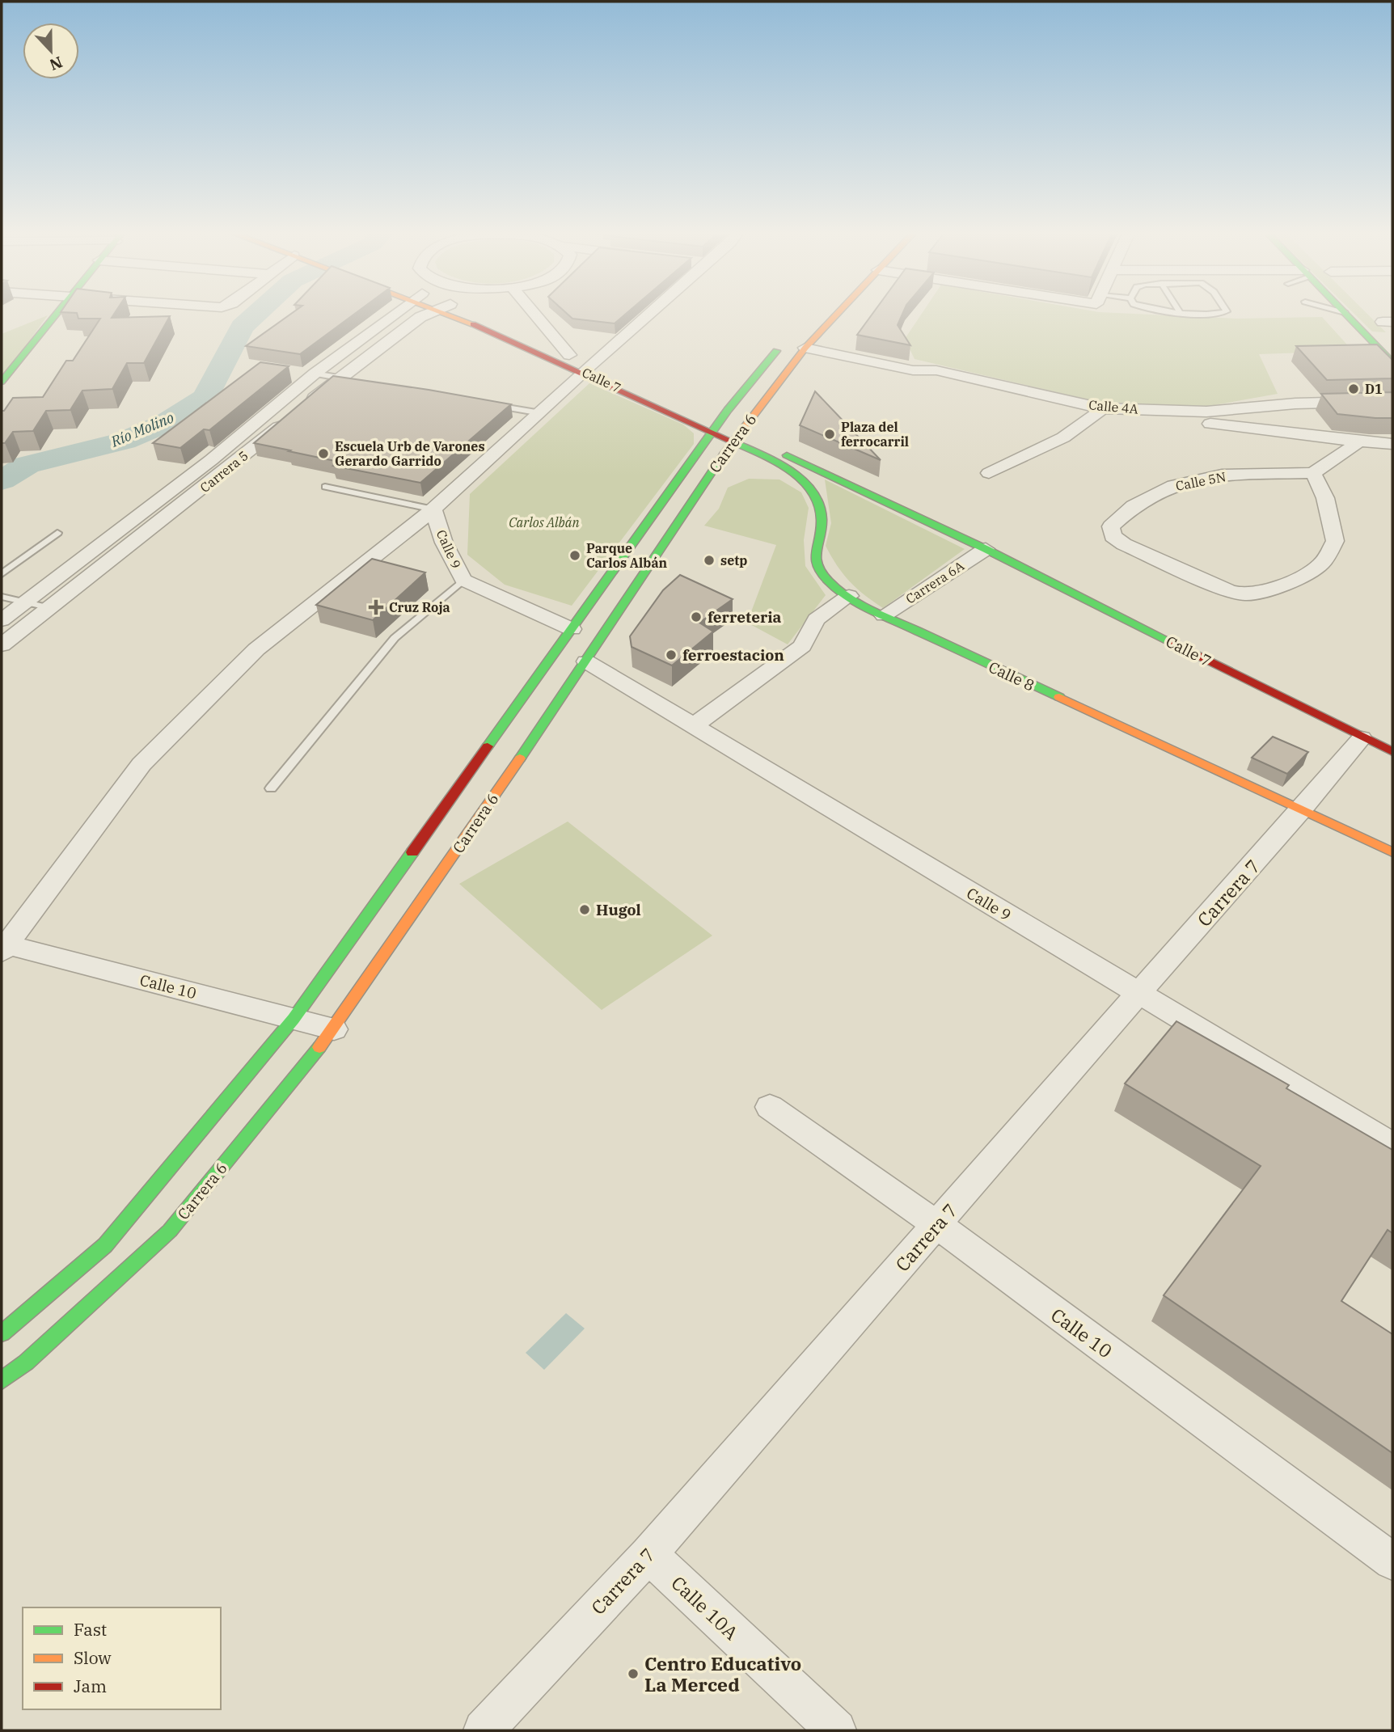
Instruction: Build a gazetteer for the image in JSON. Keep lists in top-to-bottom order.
{
  "streets": {
    "main road": ["Calle 7", "Carrera 6", "Calle 8"],
    "street": [
      "Calle 4A",
      "Carrera 5",
      "Calle 5N",
      "Calle 9",
      "Carrera 6A",
      "Carrera 7",
      "Calle 10",
      "Calle 10A"
    ]
  },
  "crossings": [
    ["Calle 7", "Carrera 6"],
    ["Calle 7", "Carrera 6A"],
    ["Calle 7", "Calle 8"],
    ["Calle 7", "Carrera 7"],
    ["Carrera 6", "Calle 9"],
    ["Carrera 6", "Calle 8"],
    ["Carrera 6", "Calle 10"],
    ["Calle 9", "Carrera 7"],
    ["Carrera 6A", "Calle 8"],
    ["Calle 8", "Carrera 7"],
    ["Carrera 7", "Calle 10"],
    ["Carrera 7", "Calle 10A"]
  ],
  "water": ["Río Molino"],
  "parks": ["Carlos Albán"],
  "places": {
    "other": [
      "D1",
      "Plaza del ferrocarril",
      "Escuela Urb de Varones Gerardo Garrido",
      "Parque Carlos Albán",
      "setp",
      "ferreteria",
      "ferroestacion",
      "Hugol",
      "Centro Educativo La Merced"
    ],
    "health": ["Cruz Roja"]
  },
  "legend": ["Fast", "Slow", "Jam"],
  "north": "bottom"
}
